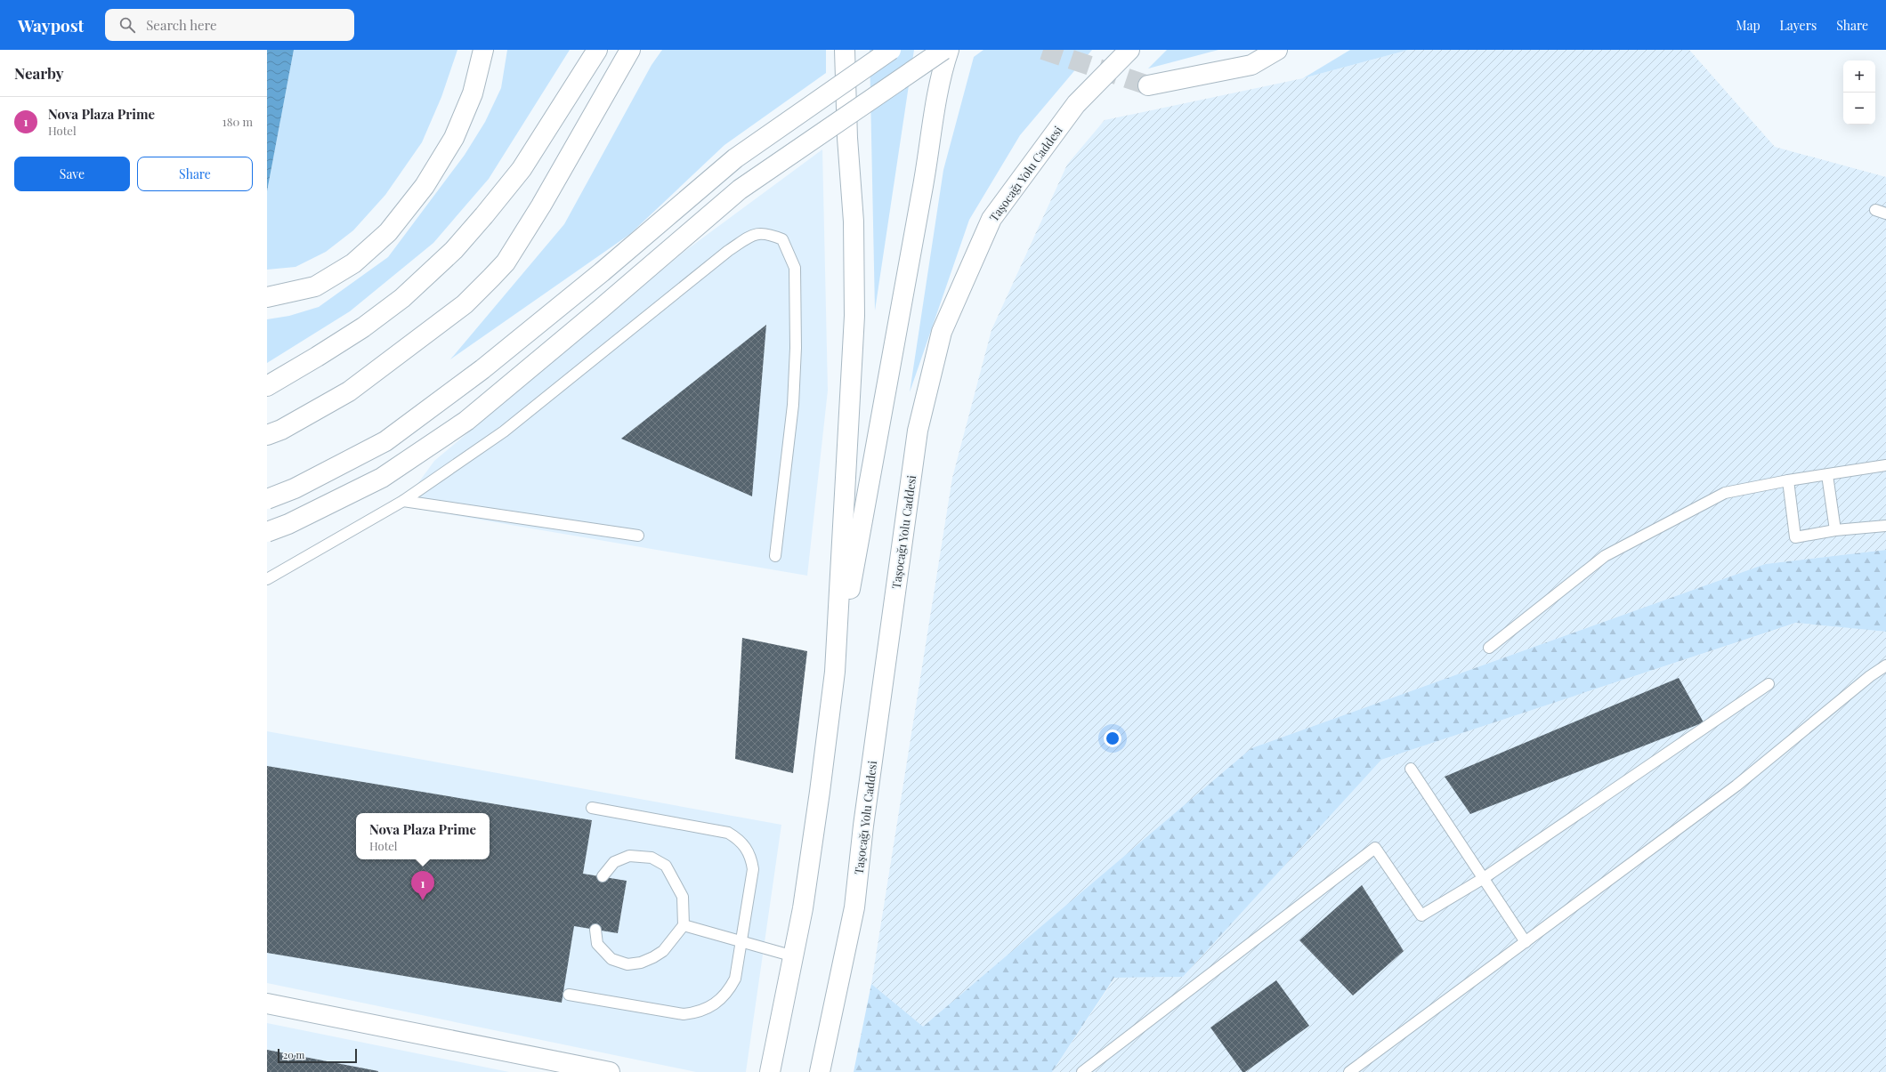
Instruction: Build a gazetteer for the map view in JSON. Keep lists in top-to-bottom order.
{
  "streets": {
    "main road": ["Taşocağı Yolu Caddesi"]
  },
  "scale_bar": "20 m",
  "page": {
    "header": "Waypost",
    "search": "Search here",
    "nav": ["Map", "Layers", "Share"],
    "heading": "Nearby",
    "map_buttons": ["+", "−"],
    "list": [
      {
        "mark": "1",
        "name": "Nova Plaza Prime",
        "note": "Hotel",
        "value": "180 m"
      }
    ],
    "buttons": ["Save", "Share"],
    "popup": ["Nova Plaza Prime", "Hotel"],
    "pins": "1",
    "scale": "20 m"
  }
}
